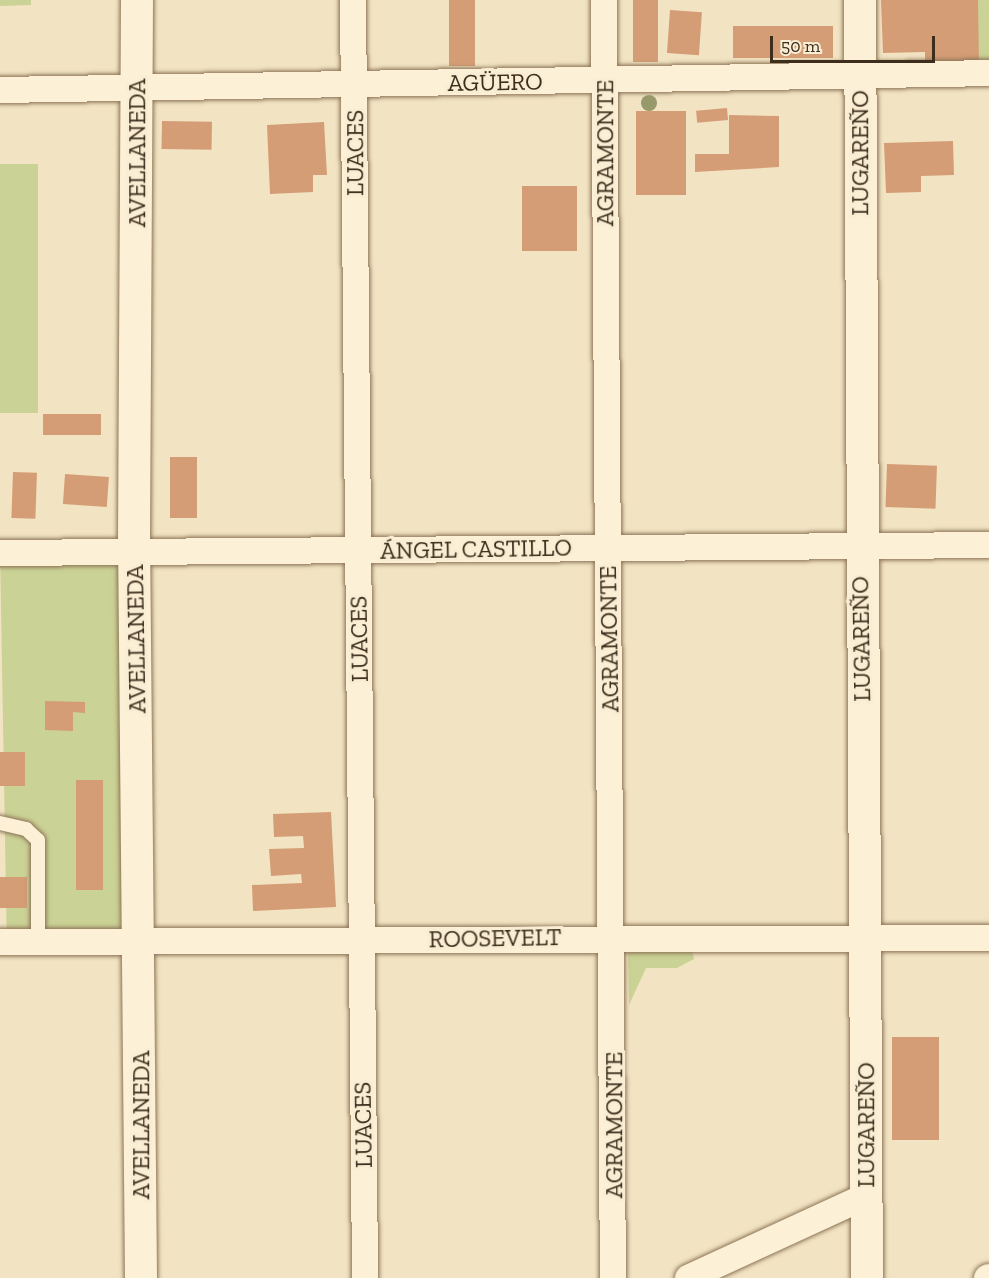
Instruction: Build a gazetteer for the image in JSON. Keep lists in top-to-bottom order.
{
  "streets": {
    "street": [
      "AGÜERO",
      "AVELLANEDA",
      "LUACES",
      "AGRAMONTE",
      "LUGAREÑO",
      "ÁNGEL CASTILLO",
      "ROOSEVELT"
    ]
  },
  "crossings": [
    ["AGÜERO", "AVELLANEDA"],
    ["AGÜERO", "LUACES"],
    ["AGÜERO", "AGRAMONTE"],
    ["AGÜERO", "LUGAREÑO"],
    ["AVELLANEDA", "ÁNGEL CASTILLO"],
    ["AVELLANEDA", "ROOSEVELT"],
    ["LUACES", "ÁNGEL CASTILLO"],
    ["LUACES", "ROOSEVELT"],
    ["AGRAMONTE", "ÁNGEL CASTILLO"],
    ["AGRAMONTE", "ROOSEVELT"],
    ["LUGAREÑO", "ÁNGEL CASTILLO"],
    ["LUGAREÑO", "ROOSEVELT"]
  ],
  "scale_bar": "50 m"
}
